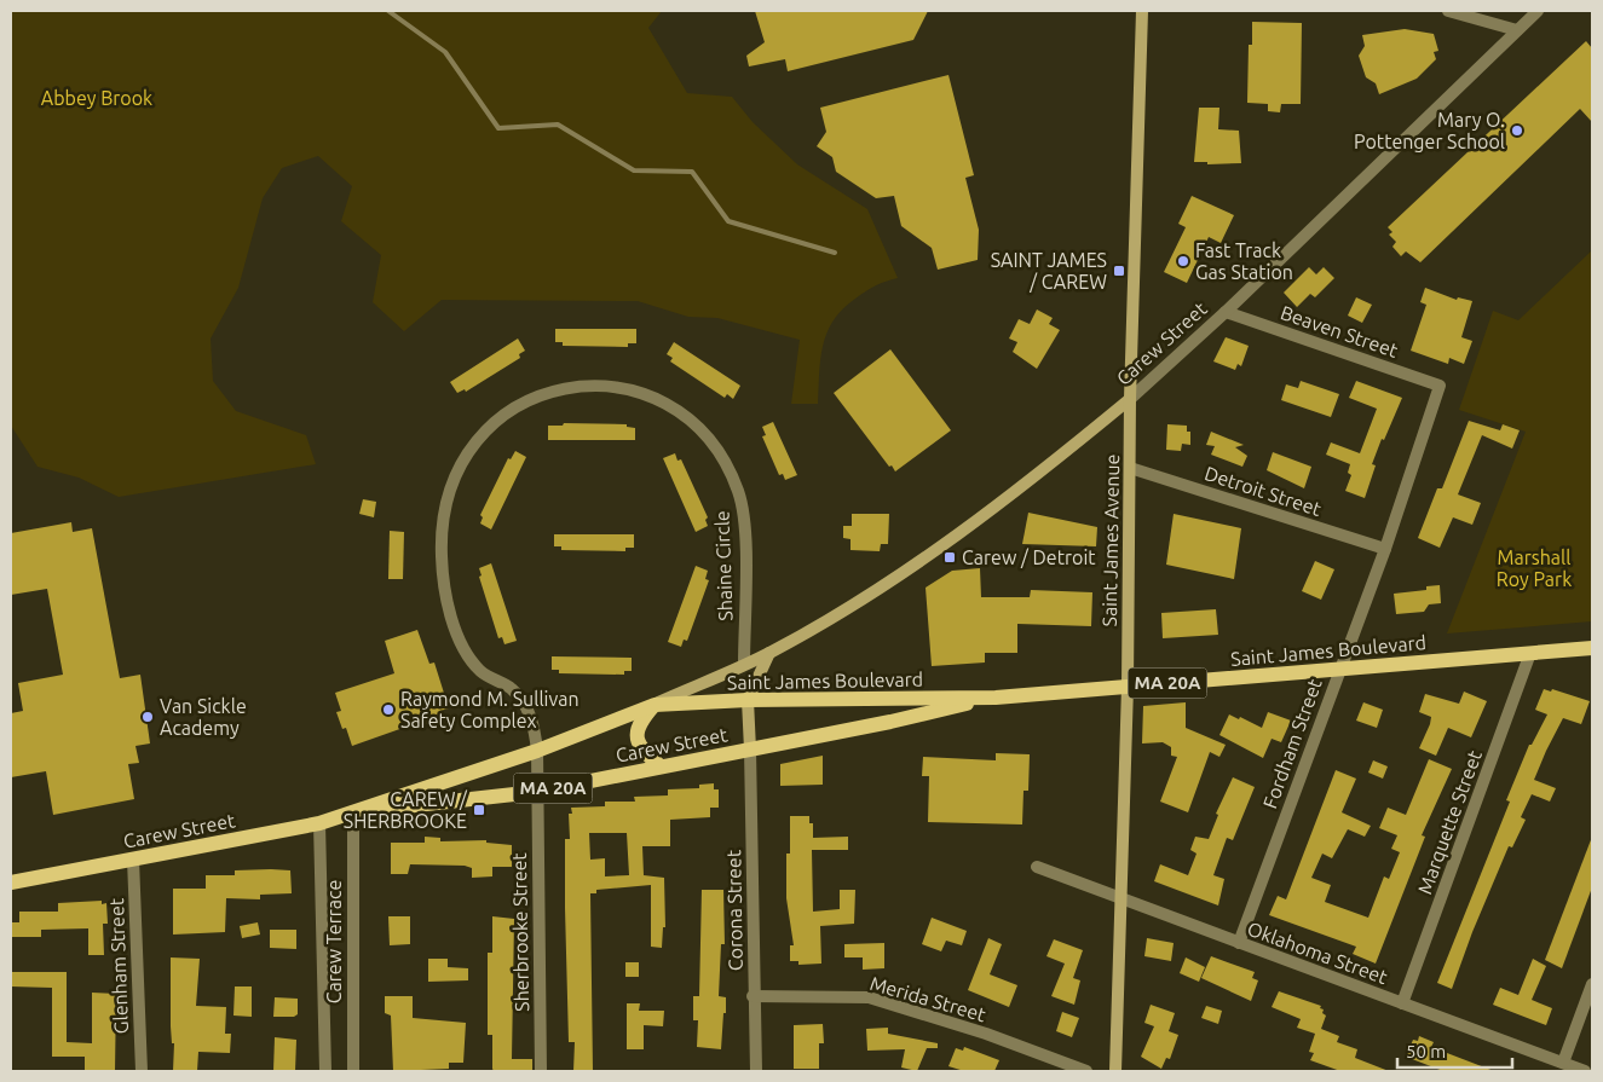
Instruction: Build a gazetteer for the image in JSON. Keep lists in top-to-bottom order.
{
  "streets": {
    "main road": [
      "Carew Street",
      "Saint James Avenue",
      "Saint James Boulevard",
      "MA 20A"
    ],
    "street": [
      "Beaven Street",
      "Detroit Street",
      "Shaine Circle",
      "Fordham Street",
      "Marquette Street",
      "Corona Street",
      "Sherbrooke Street",
      "Carew Terrace",
      "Oklahoma Street",
      "Glenham Street",
      "Merida Street"
    ]
  },
  "crossings": [
    ["Beaven Street", "Carew Street"],
    ["Beaven Street", "Fordham Street"],
    ["Carew Street", "Saint James Avenue"],
    ["Carew Street", "Shaine Circle"],
    ["Carew Street", "Saint James Boulevard"],
    ["Carew Street", "Corona Street"],
    ["Carew Street", "Sherbrooke Street"],
    ["Carew Street", "Carew Terrace"],
    ["Carew Street", "Glenham Street"],
    ["Detroit Street", "Saint James Avenue"],
    ["Detroit Street", "Fordham Street"],
    ["Saint James Avenue", "Saint James Boulevard"],
    ["Saint James Avenue", "Oklahoma Street"],
    ["Saint James Boulevard", "Fordham Street"],
    ["Saint James Boulevard", "Marquette Street"],
    ["Saint James Boulevard", "Corona Street"],
    ["Fordham Street", "Oklahoma Street"],
    ["Marquette Street", "Oklahoma Street"],
    ["Corona Street", "Merida Street"]
  ],
  "parks": ["Abbey Brook", "Marshall Roy Park"],
  "places": {
    "other": [
      "Mary O. Pottenger School",
      "Fast Track Gas Station",
      "Raymond M. Sullivan Safety Complex",
      "Van Sickle Academy"
    ],
    "transit": ["SAINT JAMES / CAREW", "Carew / Detroit", "CAREW / SHERBROOKE"]
  },
  "scale_bar": "50 m"
}
